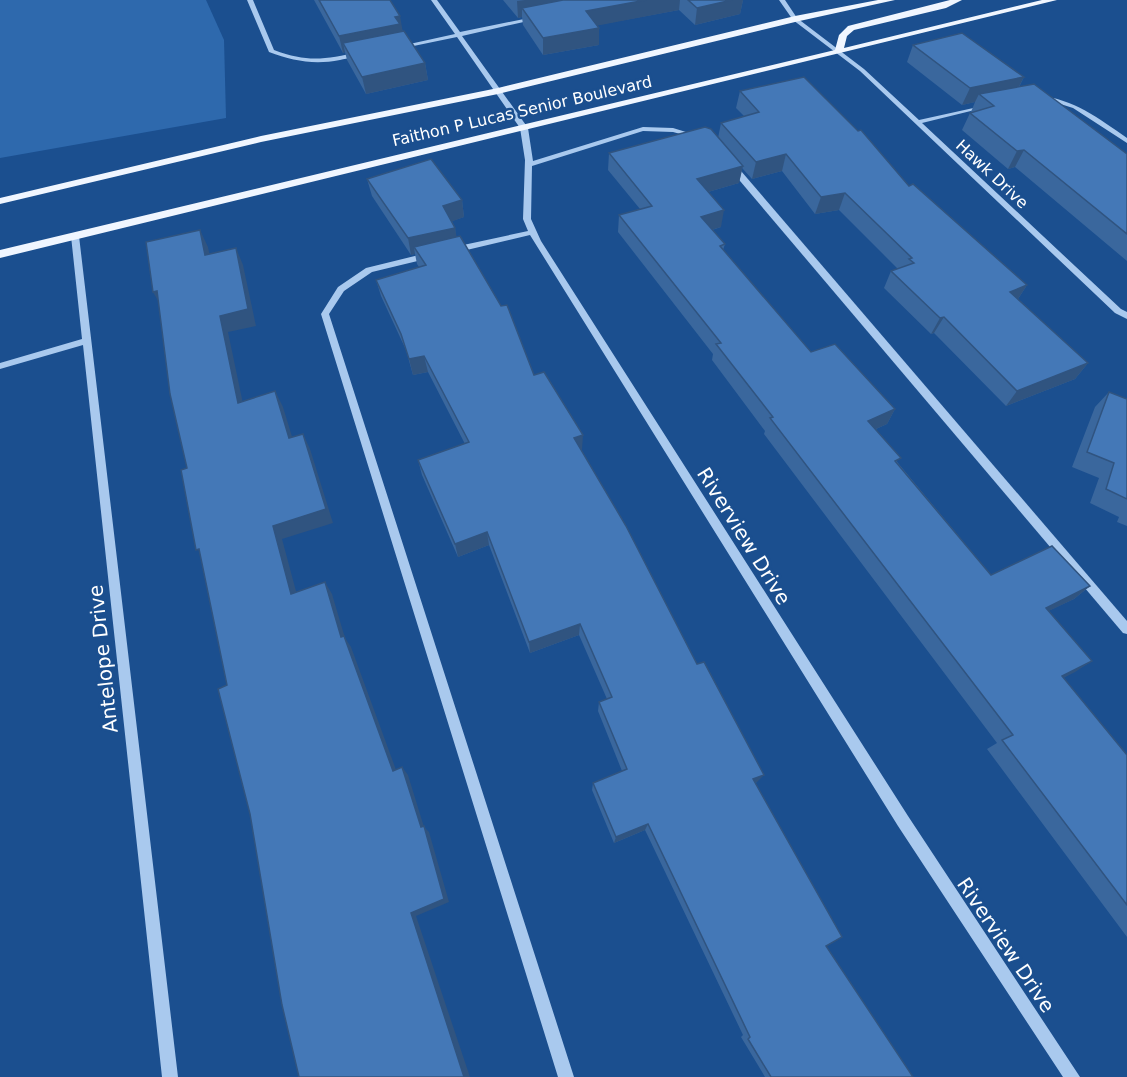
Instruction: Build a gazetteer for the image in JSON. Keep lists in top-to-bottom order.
{
  "streets": {
    "main road": ["Faithon P Lucas Senior Boulevard"],
    "street": ["Hawk Drive", "Riverview Drive", "Antelope Drive"]
  },
  "crossings": [
    ["Faithon P Lucas Senior Boulevard", "Hawk Drive"],
    ["Faithon P Lucas Senior Boulevard", "Riverview Drive"],
    ["Faithon P Lucas Senior Boulevard", "Antelope Drive"]
  ]
}
